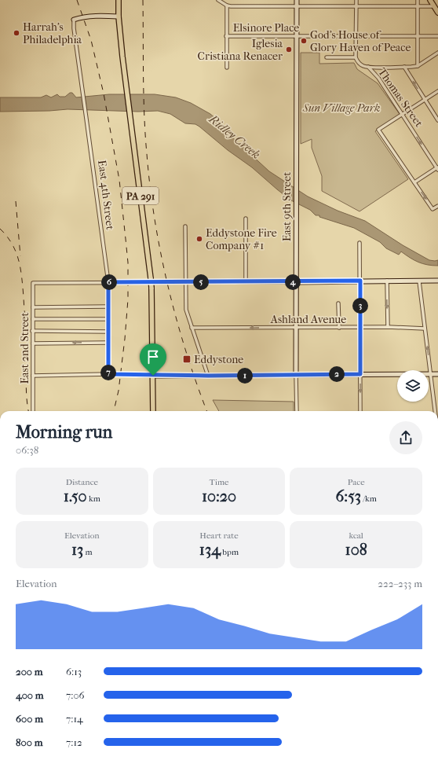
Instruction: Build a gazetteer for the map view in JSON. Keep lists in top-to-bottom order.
{
  "streets": {
    "main road": ["PA 291"],
    "street": [
      "Elsinore Place",
      "Thomas Street",
      "East 4th Street",
      "East 9th Street",
      "Ashland Avenue",
      "East 2nd Street"
    ]
  },
  "crossings": [
    ["Elsinore Place", "East 9th Street"],
    ["East 4th Street", "East 2nd Street"],
    ["East 9th Street", "Ashland Avenue"]
  ],
  "one_way": ["Thomas Street", "Ashland Avenue"],
  "water": ["Ridley Creek"],
  "parks": ["Sun Village Park"],
  "places": {
    "other": [
      "Harrah's Philadelphia",
      "God's House of Glory Haven of Peace",
      "Iglesia Cristiana Renacer",
      "Eddystone Fire Company #1"
    ],
    "transit": ["Eddystone"]
  },
  "page": {
    "pins": [
      "4",
      "5",
      "6",
      "3",
      "7",
      "2",
      "1"
    ],
    "heading": ["Morning run", "06:38"],
    "stats": [
      ["Distance", "1.50 km"],
      ["Time", "10:20"],
      ["Pace", "6:53 /km"],
      ["Elevation", "13 m"],
      ["Heart rate", "134 bpm"],
      ["kcal", "108"]
    ],
    "chart": ["Elevation", "222–233 m"],
    "list": [
      {
        "name": "200 m",
        "note": "6:13"
      },
      {
        "name": "400 m",
        "note": "7:06"
      },
      {
        "name": "600 m",
        "note": "7:14"
      },
      {
        "name": "800 m",
        "note": "7:12"
      }
    ]
  }
}
